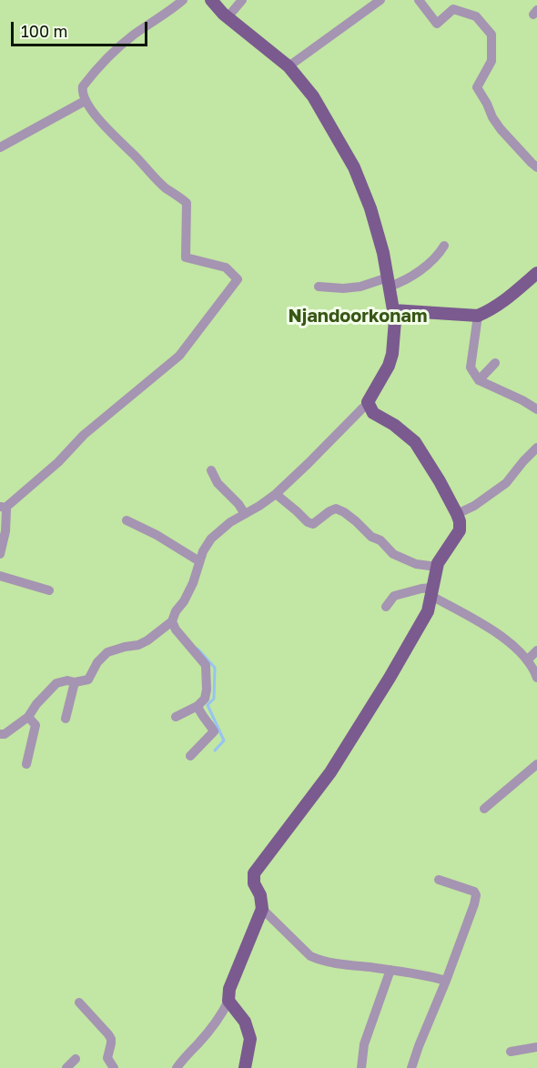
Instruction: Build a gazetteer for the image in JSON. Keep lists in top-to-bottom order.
{
  "districts": ["Njandoorkonam"],
  "scale_bar": "100 m"
}
